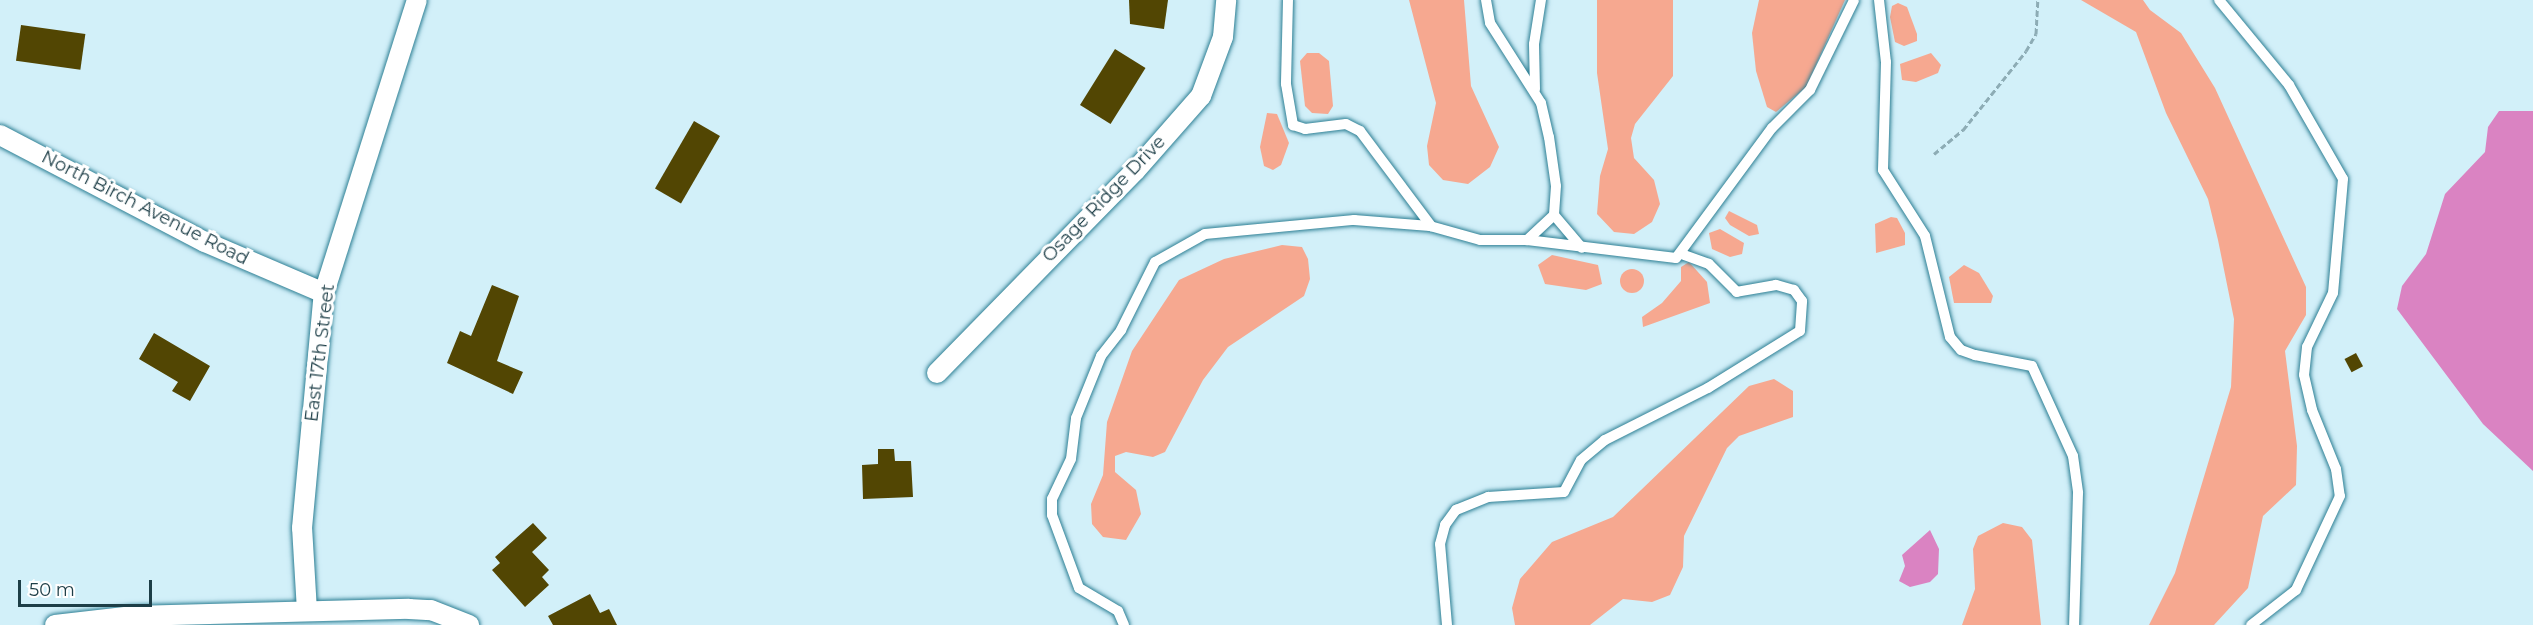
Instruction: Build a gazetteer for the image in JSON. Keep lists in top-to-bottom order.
{
  "streets": {
    "street": ["Osage Ridge Drive", "North Birch Avenue Road", "East 17th Street"]
  },
  "crossings": [
    ["North Birch Avenue Road", "East 17th Street"]
  ],
  "scale_bar": "50 m"
}
